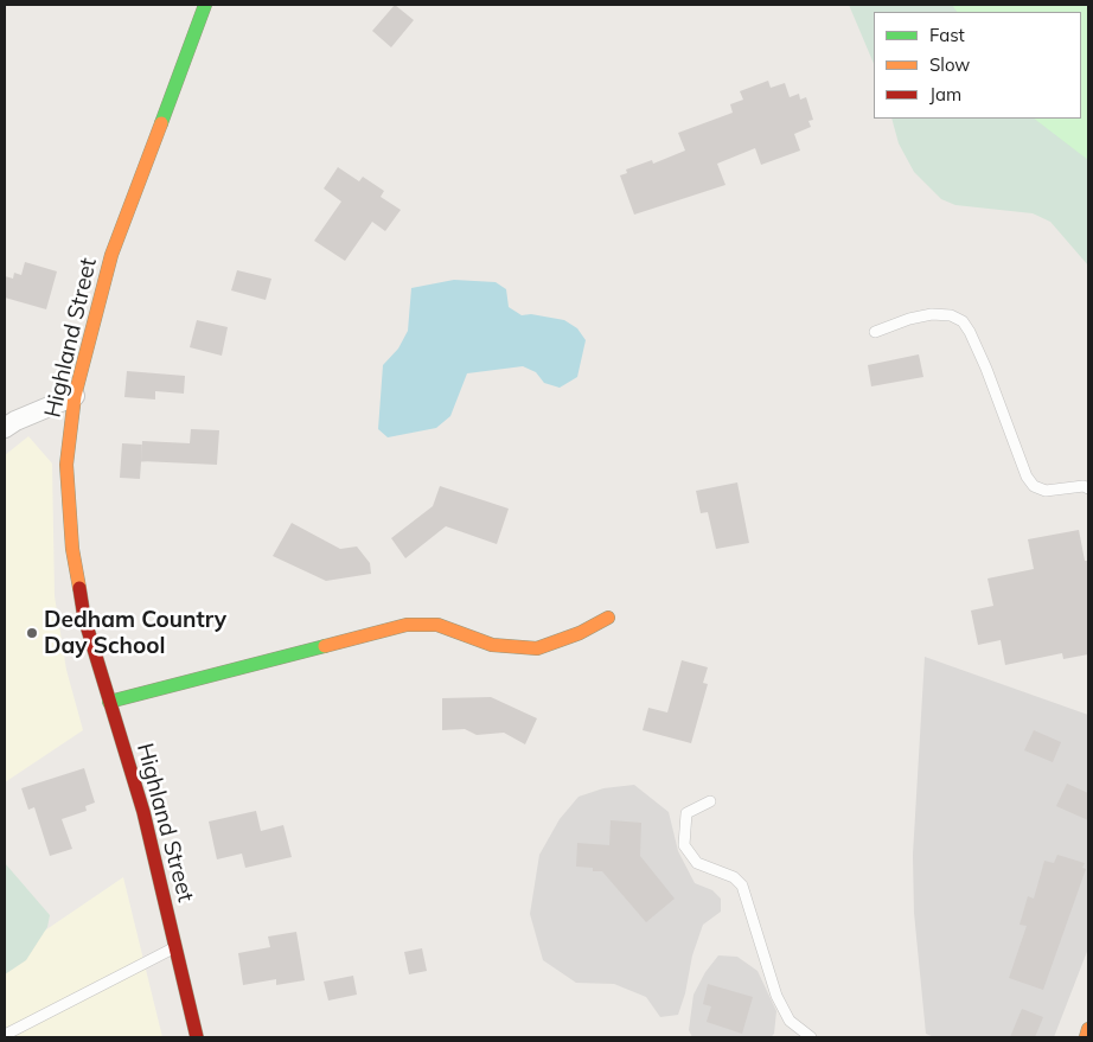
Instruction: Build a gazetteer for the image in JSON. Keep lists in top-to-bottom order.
{
  "streets": {
    "street": ["Highland Street"]
  },
  "places": ["Dedham Country Day School"],
  "legend": ["Fast", "Slow", "Jam"]
}
